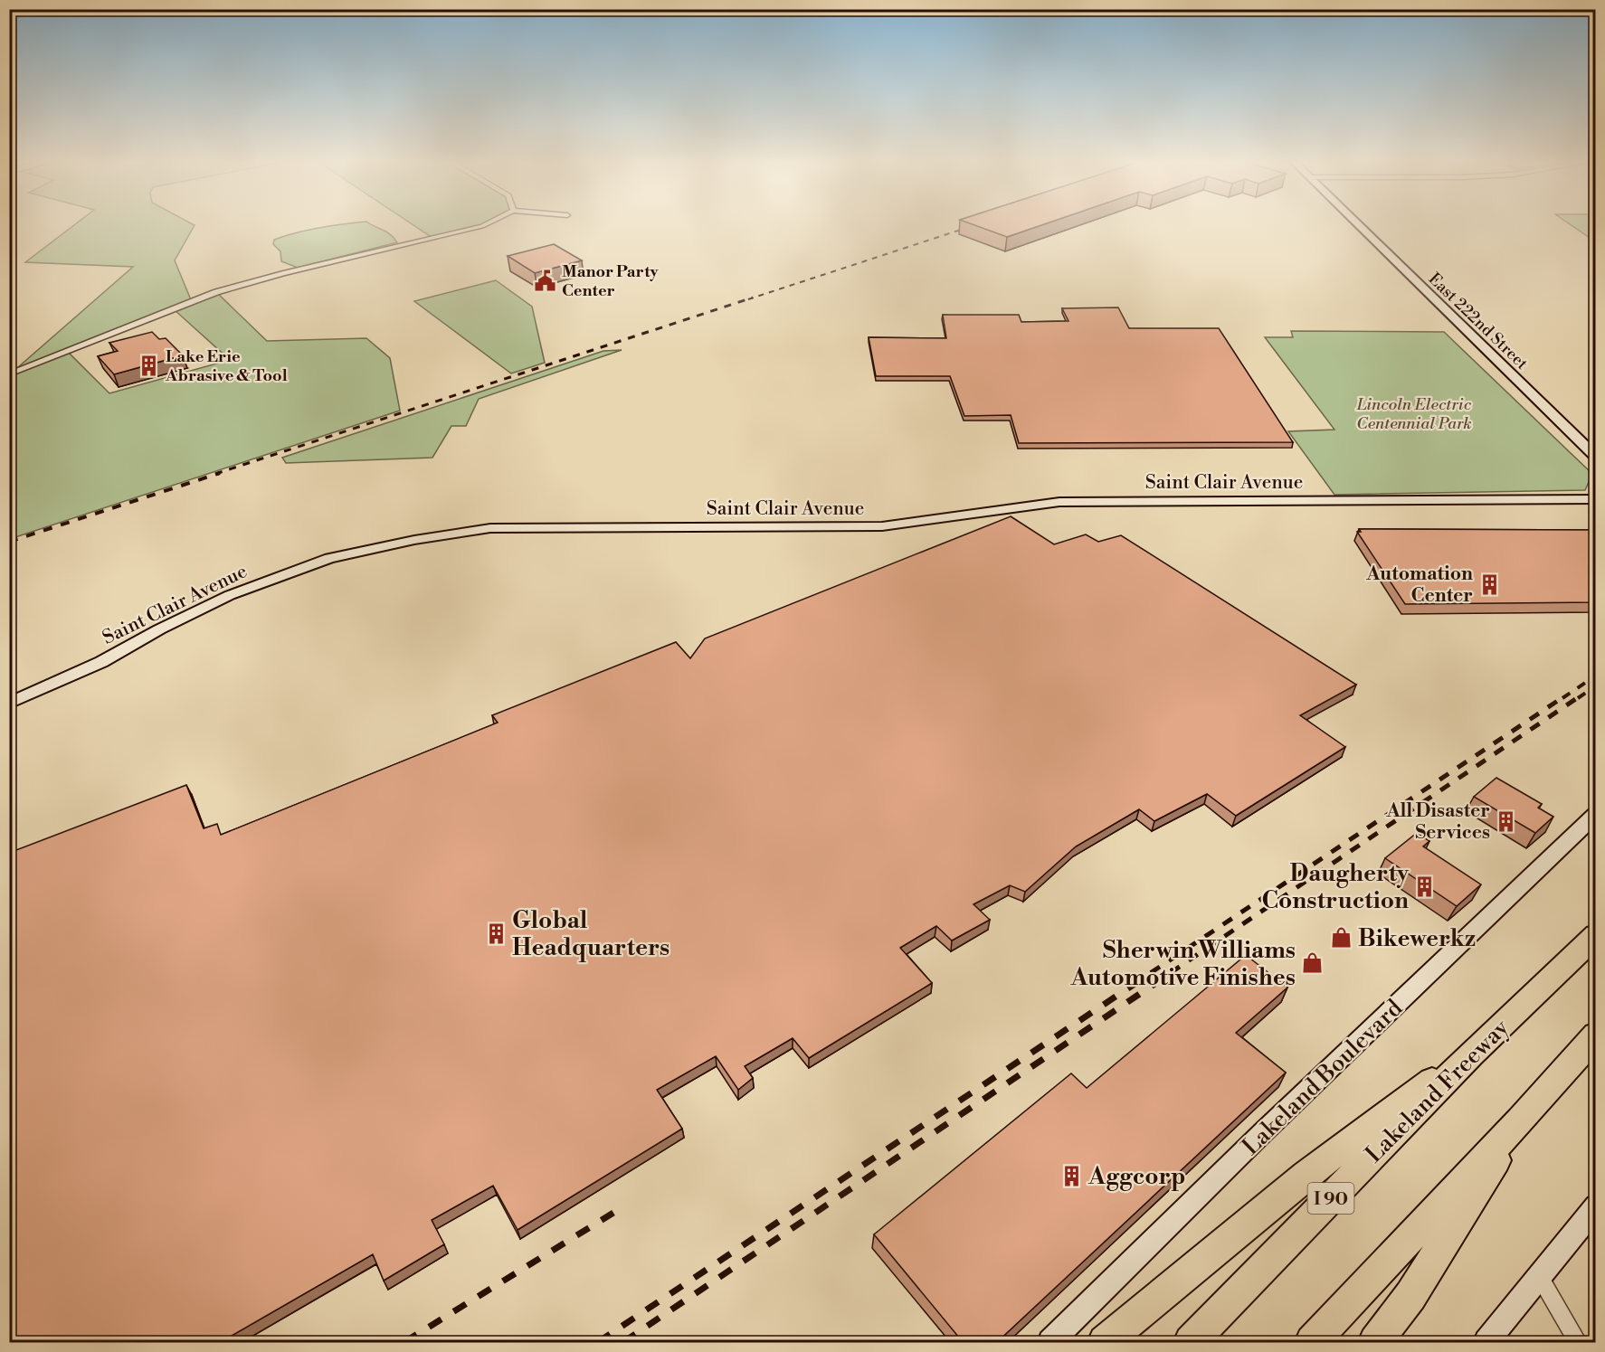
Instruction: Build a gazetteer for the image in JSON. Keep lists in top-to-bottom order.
{
  "streets": {
    "highway": ["Lakeland Freeway", "I 90"],
    "street": ["East 222nd Street", "Saint Clair Avenue", "Lakeland Boulevard"]
  },
  "parks": ["Lincoln Electric Centennial Park"],
  "places": {
    "public building": ["Manor Party Center"],
    "building": [
      "Lake Erie Abrasive & Tool",
      "Automation Center",
      "All Disaster Services",
      "Daugherty Construction",
      "Global Headquarters",
      "Aggcorp"
    ],
    "shop": ["Bikewerkz", "Sherwin Williams Automotive Finishes"]
  }
}
